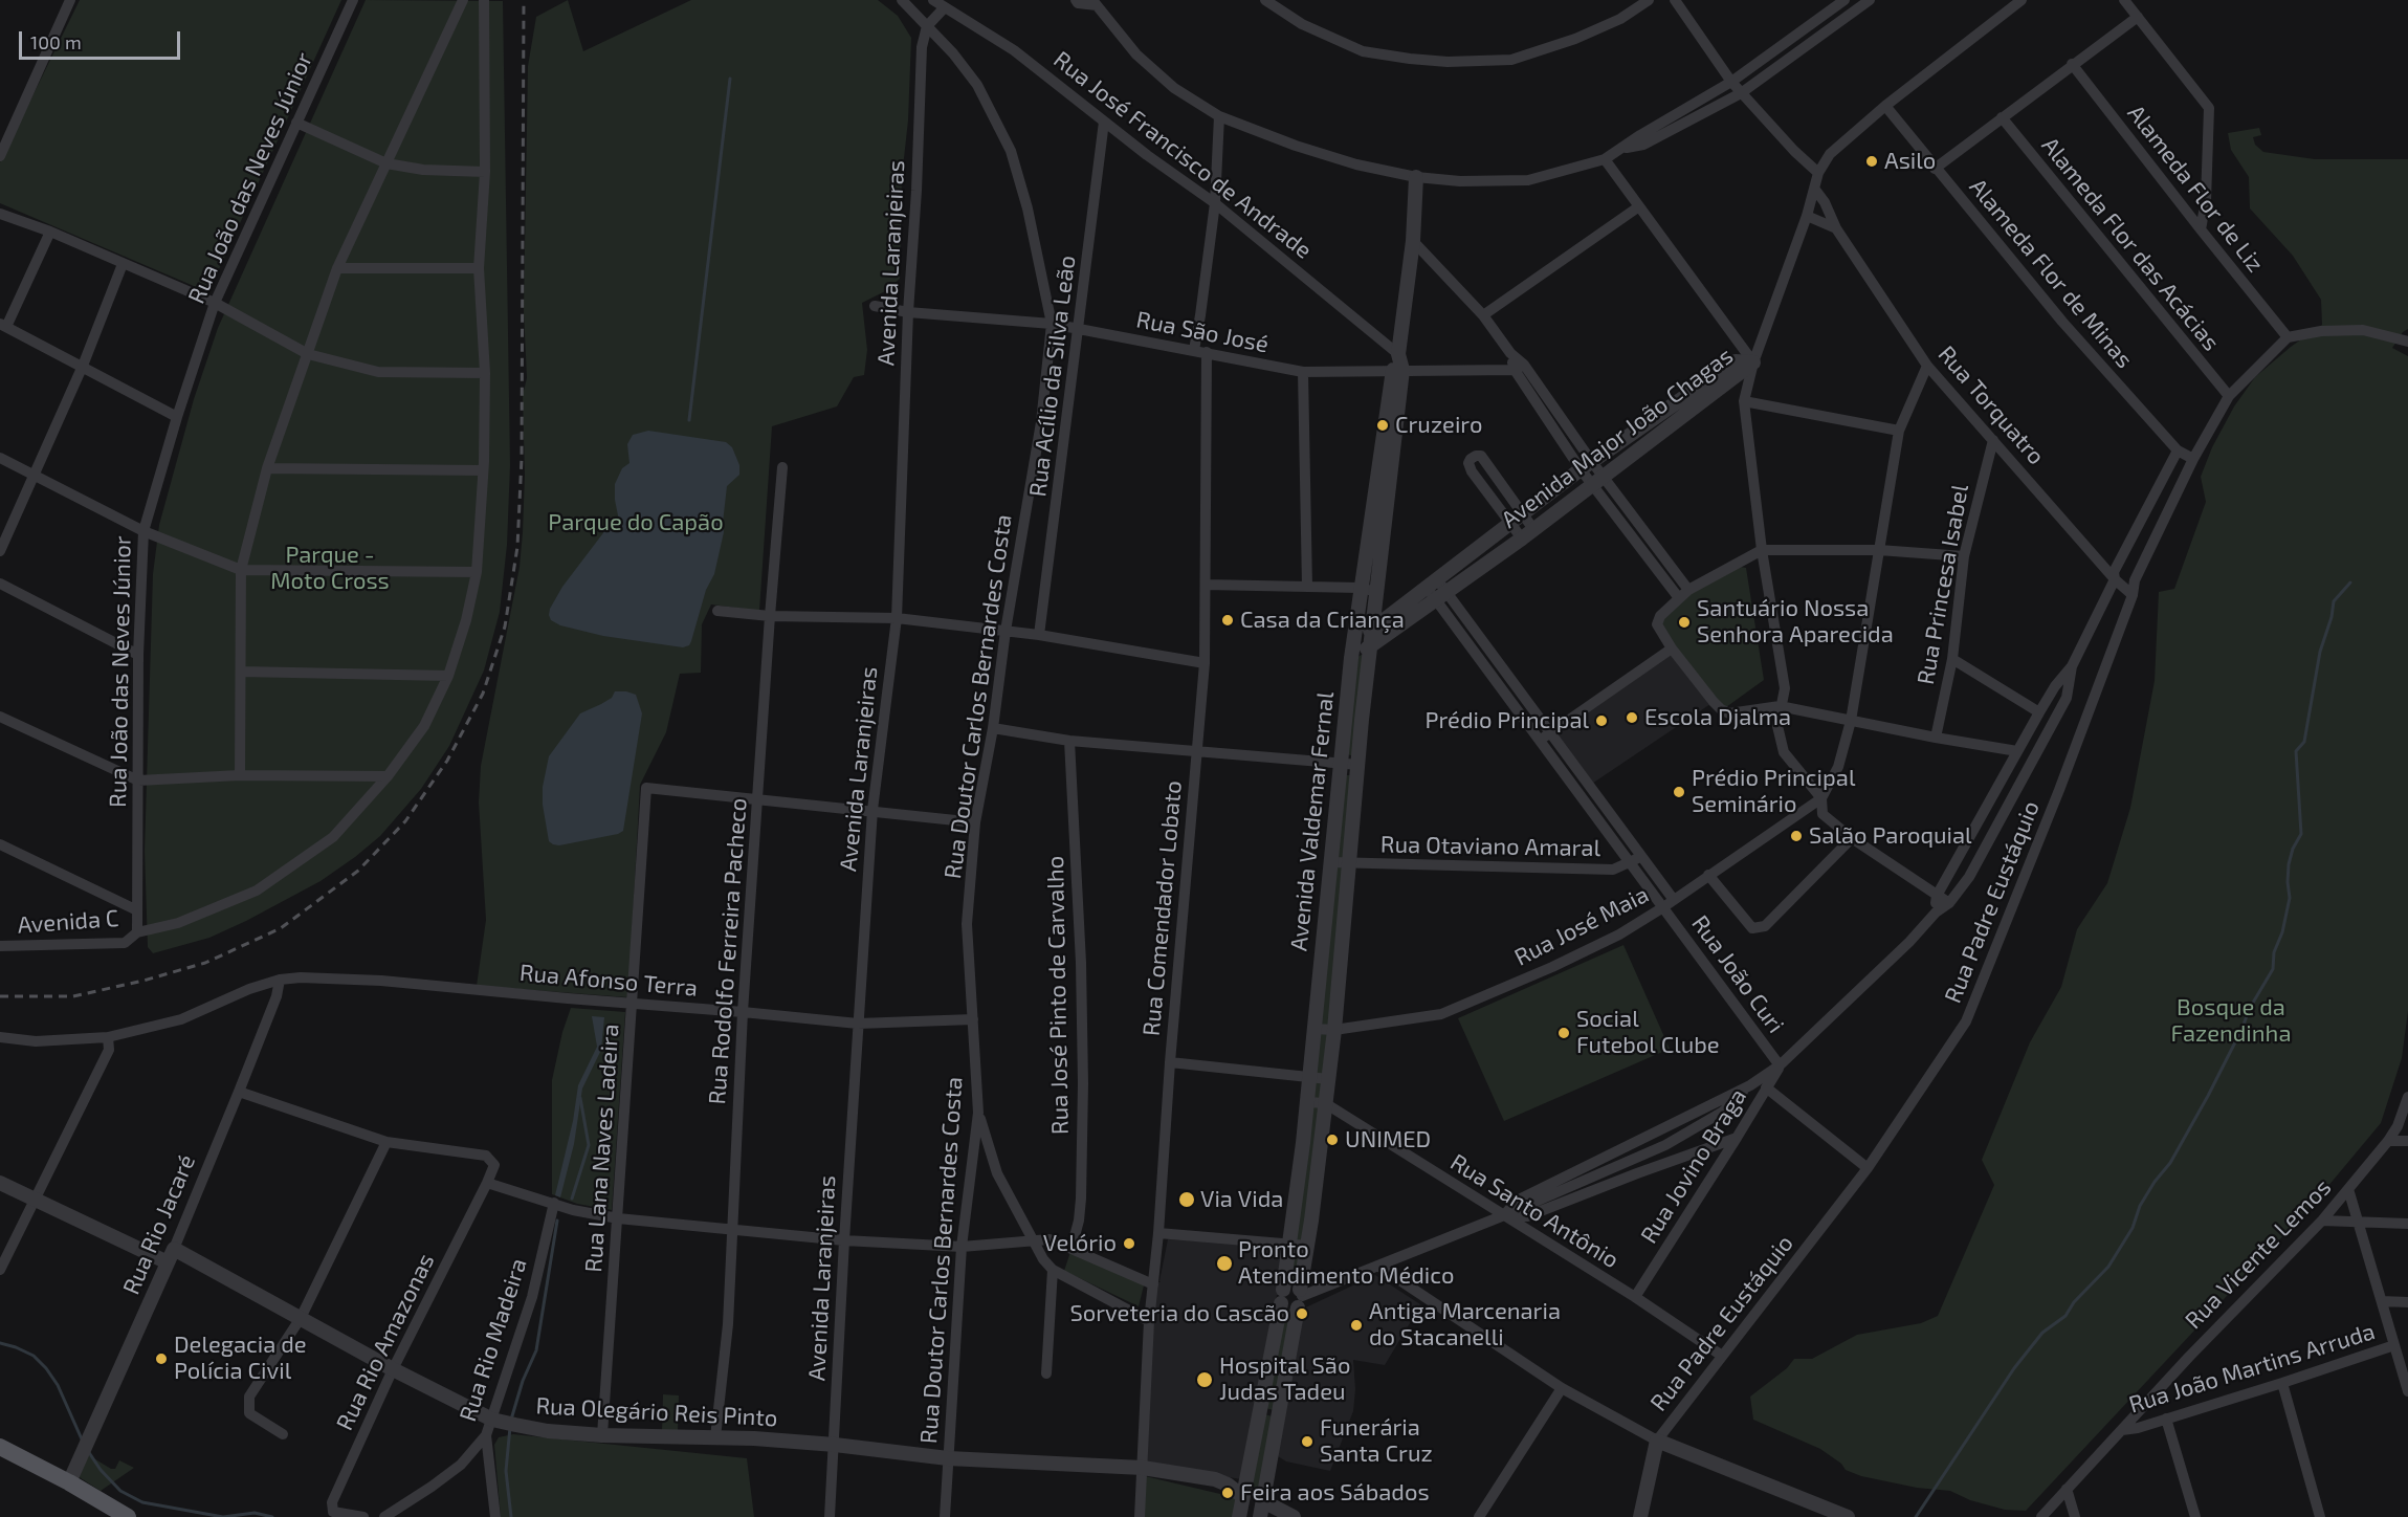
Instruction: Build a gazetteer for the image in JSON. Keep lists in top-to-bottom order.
{
  "streets": {
    "street": [
      "Rua José Francisco de Andrade",
      "Rua João das Neves Júnior",
      "Alameda Flor de Liz",
      "Alameda Flor das Acácias",
      "Avenida Laranjeiras",
      "Alameda Flor de Minas",
      "Rua São José",
      "Rua Acílio da Silva Leão",
      "Rua Torquatro",
      "Avenida Major João Chagas",
      "Rua Princesa Isabel",
      "Rua Doutor Carlos Bernardes Costa",
      "Avenida Valdemar Fernal",
      "Rua Otaviano Amaral",
      "Rua Padre Eustáquio",
      "Rua Comendador Lobato",
      "Avenida C",
      "Rua José Maia",
      "Rua Rodolfo Ferreira Pacheco",
      "Rua João Curi",
      "Rua Afonso Terra",
      "Rua José Pinto de Carvalho",
      "Rua Lana Naves Ladeira",
      "Rua Jovino Braga",
      "Rua Santo Antônio",
      "Rua Rio Jacaré",
      "Rua Vicente Lemos",
      "Rua Rio Madeira",
      "Rua Rio Amazonas",
      "Rua João Martins Arruda",
      "Rua Olegário Reis Pinto"
    ]
  },
  "crossings": [
    ["Rua José Francisco de Andrade", "Rua São José"],
    ["Rua José Francisco de Andrade", "Rua Acílio da Silva Leão"],
    ["Rua José Francisco de Andrade", "Avenida Valdemar Fernal"],
    ["Rua João das Neves Júnior", "Avenida C"],
    ["Alameda Flor de Liz", "Rua Padre Eustáquio"],
    ["Alameda Flor das Acácias", "Rua Padre Eustáquio"],
    ["Avenida Laranjeiras", "Rua São José"],
    ["Avenida Laranjeiras", "Rua Doutor Carlos Bernardes Costa"],
    ["Avenida Laranjeiras", "Rua Afonso Terra"],
    ["Avenida Laranjeiras", "Rua Olegário Reis Pinto"],
    ["Alameda Flor de Minas", "Rua Padre Eustáquio"],
    ["Rua São José", "Rua Acílio da Silva Leão"],
    ["Rua São José", "Rua Doutor Carlos Bernardes Costa"],
    ["Rua São José", "Avenida Valdemar Fernal"],
    ["Rua São José", "Rua Comendador Lobato"],
    ["Rua Torquatro", "Rua Princesa Isabel"],
    ["Rua Torquatro", "Rua Padre Eustáquio"],
    ["Avenida Major João Chagas", "Avenida Valdemar Fernal"],
    ["Rua Doutor Carlos Bernardes Costa", "Rua Afonso Terra"],
    ["Rua Doutor Carlos Bernardes Costa", "Rua Olegário Reis Pinto"],
    ["Avenida Valdemar Fernal", "Rua Otaviano Amaral"],
    ["Avenida Valdemar Fernal", "Rua José Maia"],
    ["Avenida Valdemar Fernal", "Rua Santo Antônio"],
    ["Avenida Valdemar Fernal", "Rua Olegário Reis Pinto"],
    ["Rua Otaviano Amaral", "Rua João Curi"],
    ["Rua Padre Eustáquio", "Rua Santo Antônio"],
    ["Rua Comendador Lobato", "Rua Olegário Reis Pinto"],
    ["Rua José Maia", "Rua João Curi"],
    ["Rua Rodolfo Ferreira Pacheco", "Rua Afonso Terra"],
    ["Rua Rodolfo Ferreira Pacheco", "Rua Lana Naves Ladeira"],
    ["Rua Rodolfo Ferreira Pacheco", "Rua Olegário Reis Pinto"],
    ["Rua João Curi", "Rua Jovino Braga"],
    ["Rua Afonso Terra", "Rua Lana Naves Ladeira"],
    ["Rua Afonso Terra", "Rua Rio Jacaré"],
    ["Rua Lana Naves Ladeira", "Rua Olegário Reis Pinto"],
    ["Rua Jovino Braga", "Rua Santo Antônio"],
    ["Rua Rio Jacaré", "Rua Olegário Reis Pinto"],
    ["Rua Vicente Lemos", "Rua João Martins Arruda"],
    ["Rua Rio Madeira", "Rua Rio Amazonas"],
    ["Rua Rio Madeira", "Rua Olegário Reis Pinto"],
    ["Rua Rio Amazonas", "Rua Olegário Reis Pinto"]
  ],
  "parks": ["Parque do Capão", "Parque - Moto Cross", "Bosque da Fazendinha"],
  "places": [
    "Asilo",
    "Cruzeiro",
    "Casa da Criança",
    "Santuário Nossa Senhora Aparecida",
    "Escola Djalma",
    "Prédio Principal",
    "Prédio Principal Seminário",
    "Salão Paroquial",
    "Social Futebol Clube",
    "UNIMED",
    "Via Vida",
    "Velório",
    "Pronto Atendimento Médico",
    "Sorveteria do Cascão",
    "Antiga Marcenaria do Stacanelli",
    "Delegacia de Polícia Civil",
    "Hospital São Judas Tadeu",
    "Funerária Santa Cruz",
    "Feira aos Sábados"
  ],
  "scale_bar": "100 m"
}
